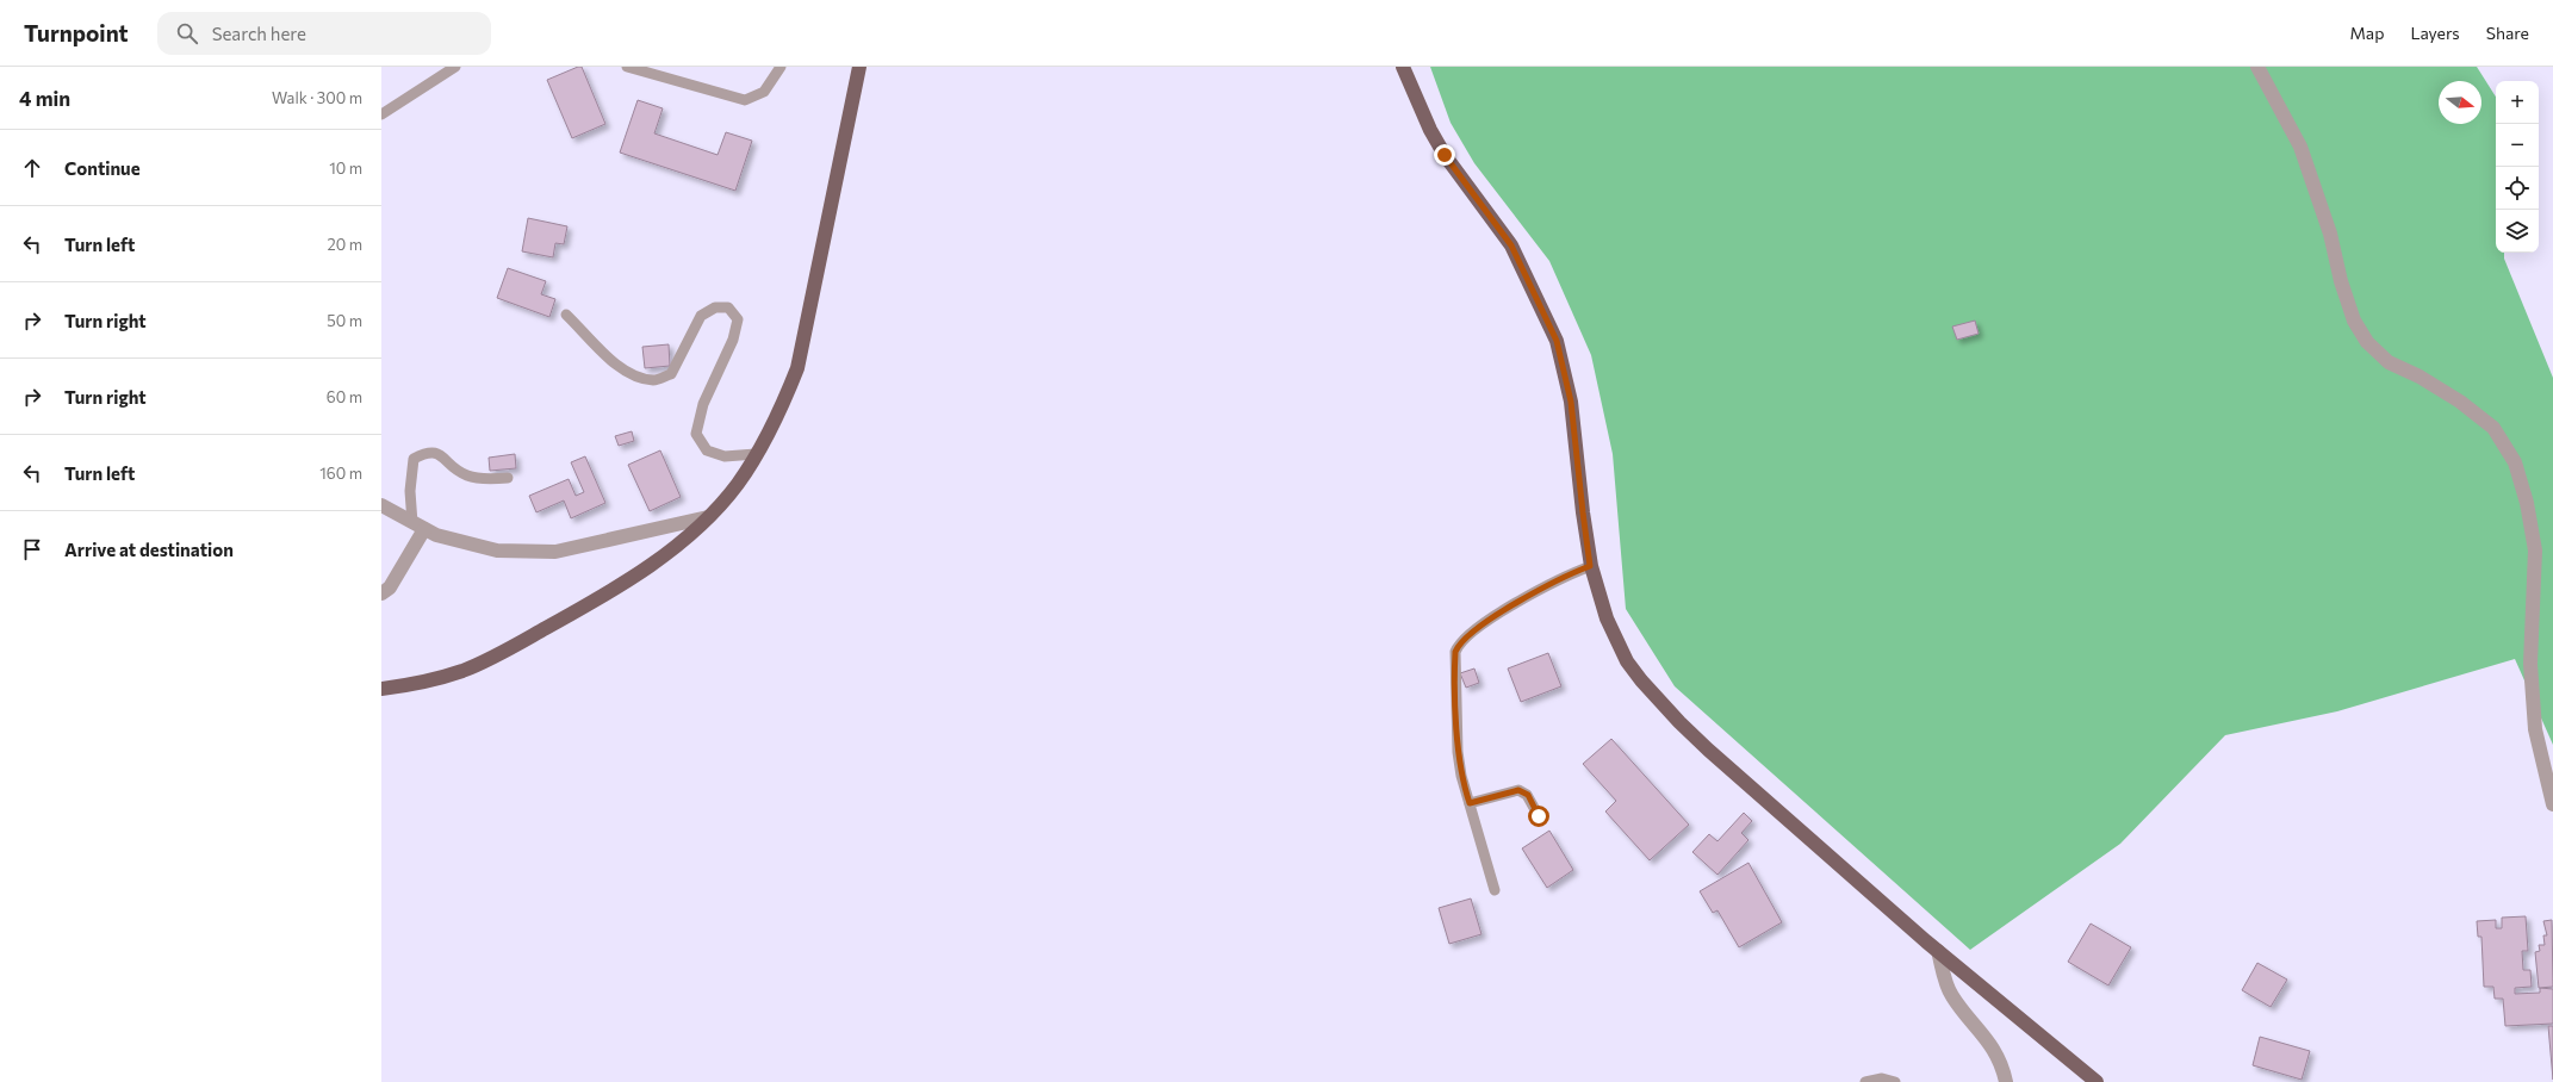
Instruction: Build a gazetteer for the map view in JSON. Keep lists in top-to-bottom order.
{
  "north": "right",
  "page": {
    "header": "Turnpoint",
    "search": "Search here",
    "nav": ["Map", "Layers", "Share"],
    "heading": ["4 min", "Walk · 300 m"],
    "map_buttons": ["+", "−"],
    "list": [
      ["Continue", "10 m"],
      ["Turn left", "20 m"],
      ["Turn right", "50 m"],
      ["Turn right", "60 m"],
      ["Turn left", "160 m"],
      "Arrive at destination"
    ]
  }
}
